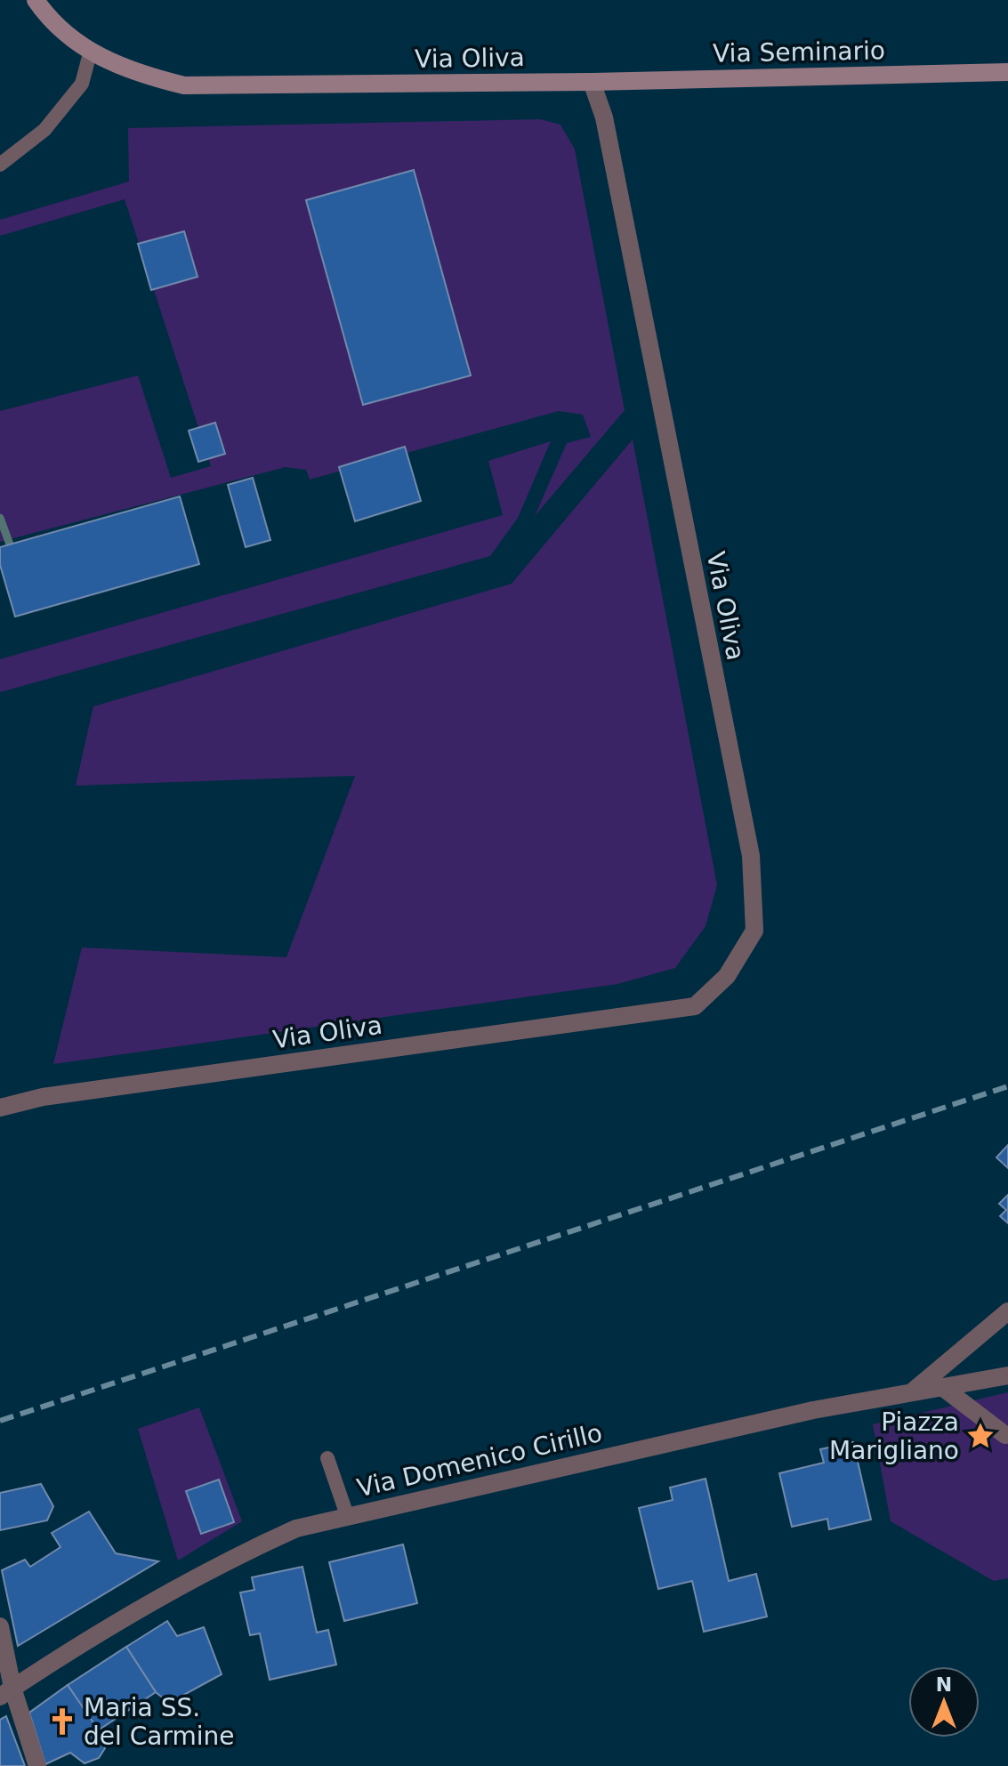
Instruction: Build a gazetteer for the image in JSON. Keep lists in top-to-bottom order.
{
  "streets": {
    "main road": ["Via Seminario", "Via Oliva"],
    "street": ["Via Domenico Cirillo"]
  },
  "crossings": [
    ["Via Seminario", "Via Oliva"]
  ],
  "places": {
    "place": ["Piazza Marigliano"],
    "church": ["Maria SS. del Carmine"]
  },
  "north": "top"
}
